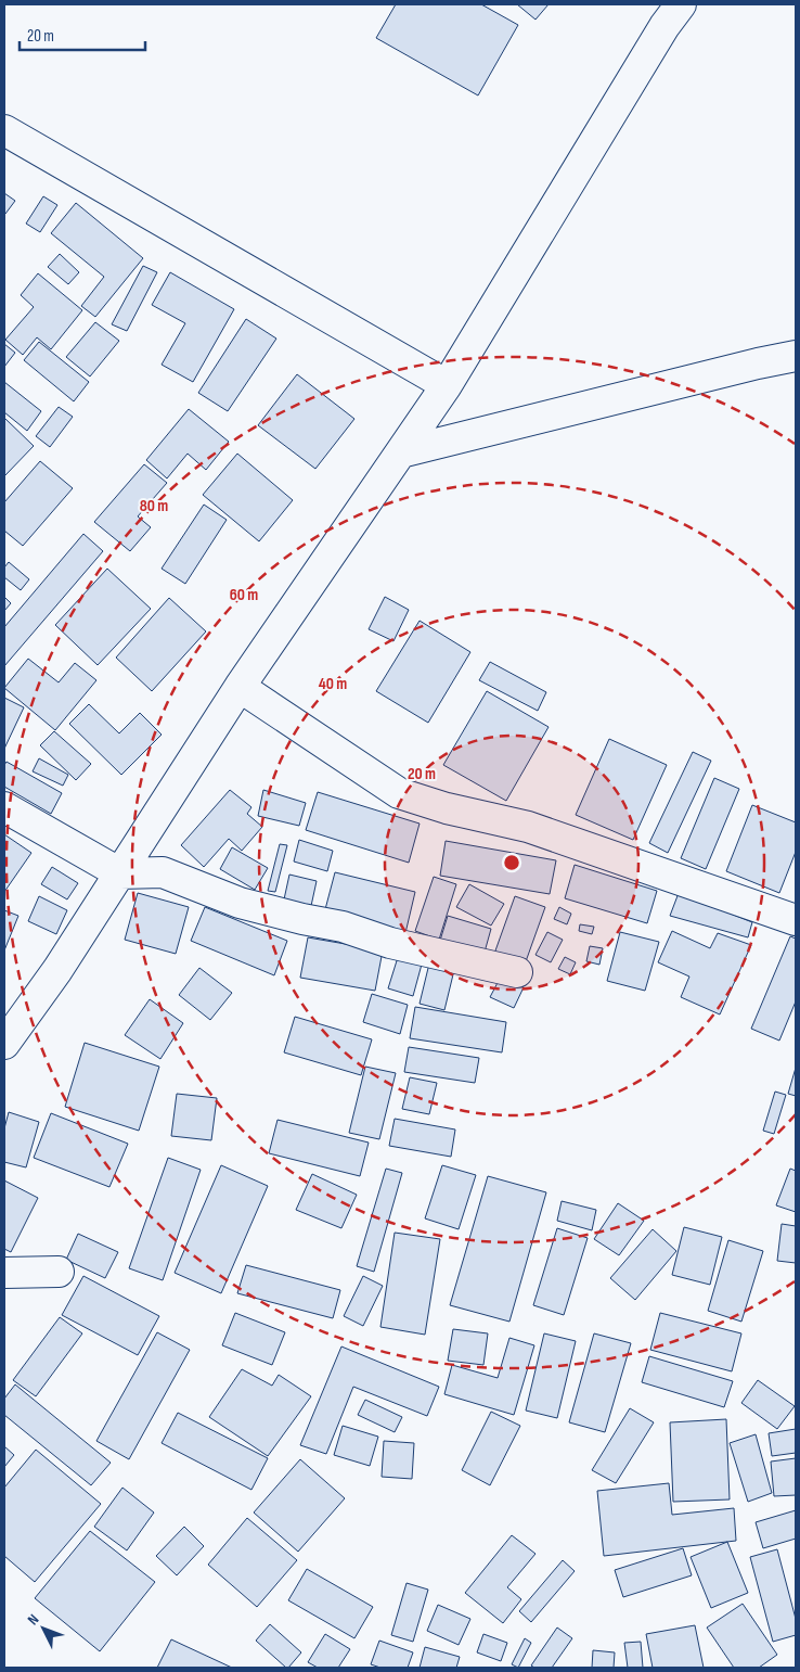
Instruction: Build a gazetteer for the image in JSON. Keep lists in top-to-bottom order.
{
  "scale_bar": "20 m",
  "north": "top left",
  "rings": [
    "80 m",
    "60 m",
    "40 m",
    "20 m"
  ]
}
